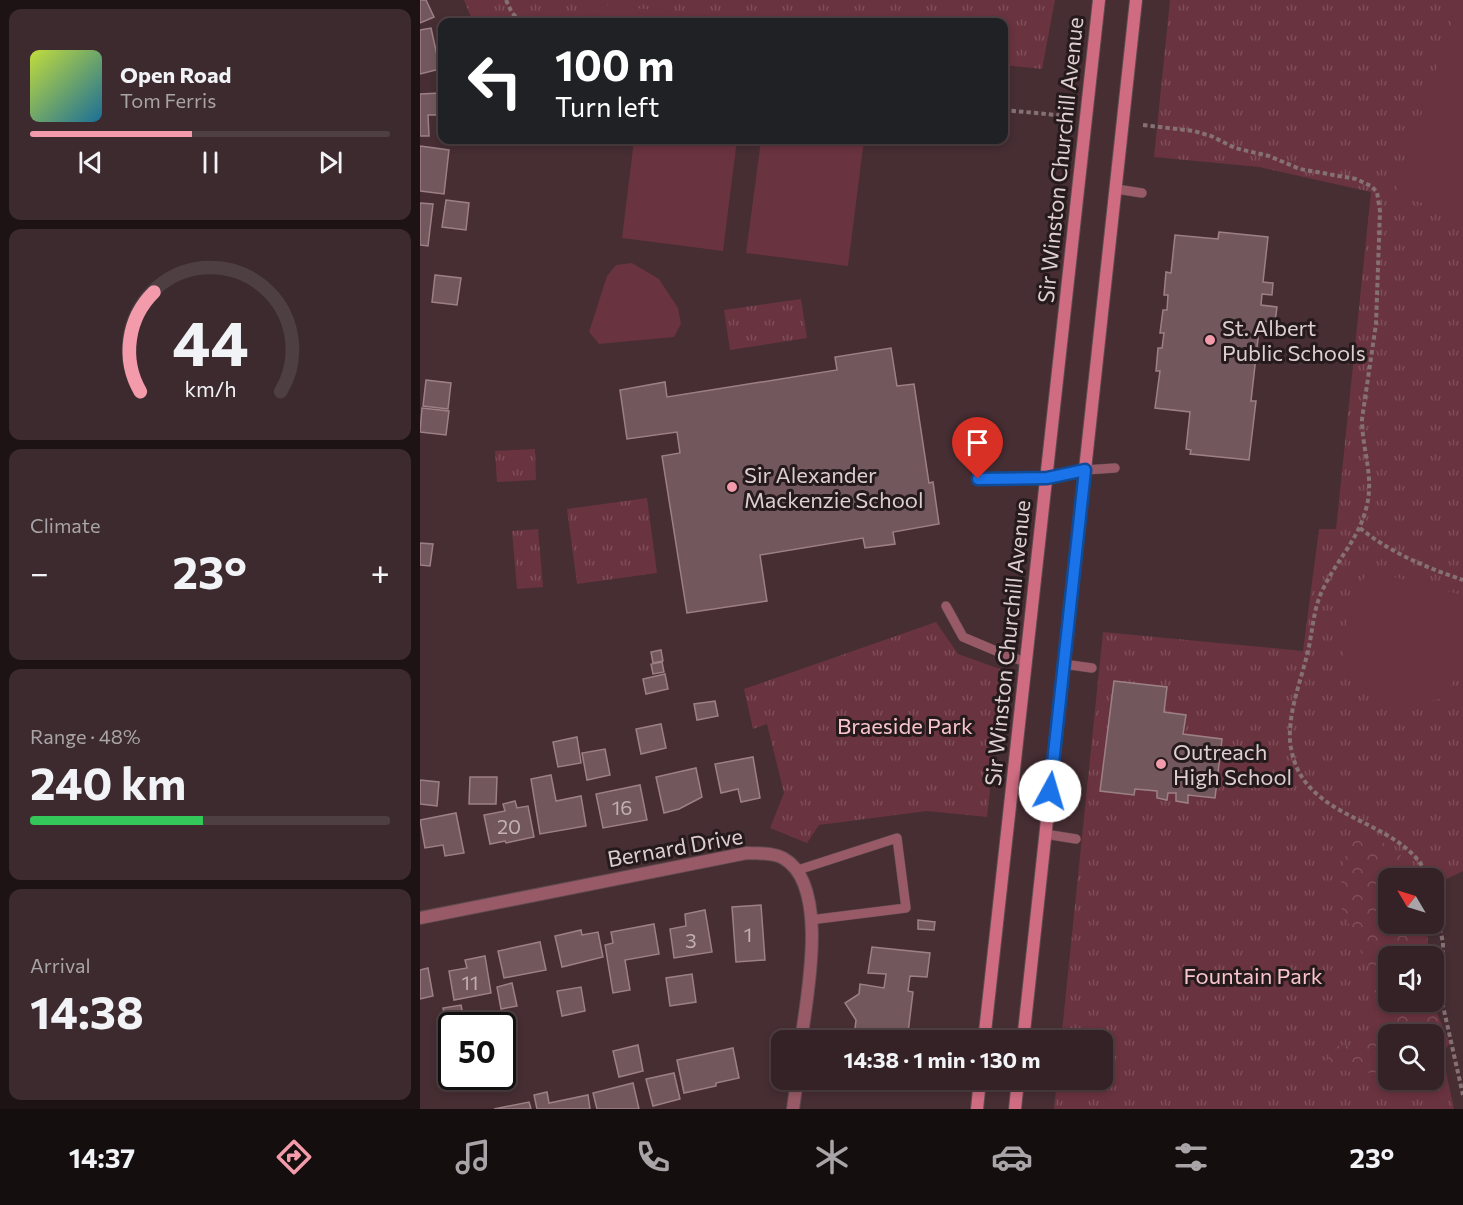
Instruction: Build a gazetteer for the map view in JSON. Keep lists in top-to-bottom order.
{
  "streets": {
    "main road": ["Sir Winston Churchill Avenue"],
    "street": ["Bernard Drive"]
  },
  "parks": ["Braeside Park", "Fountain Park"],
  "places": ["St. Albert Public Schools", "Sir Alexander Mackenzie School", "Outreach High School"],
  "house_numbers": [
    "16",
    "20",
    "1",
    "3",
    "11"
  ],
  "north": "top left",
  "page": {
    "turn": ["100 m", "Turn left"],
    "song": ["Open Road", "Tom Ferris"],
    "tile": [
      "Climate",
      ["Range · 48%", "240 km"],
      ["Arrival", "14:38"]
    ],
    "heat": ["−", "23°", "+"],
    "limit": "50",
    "trip": "14:38 · 1 min · 130 m",
    "tabs": ["14:37", "23°"],
    "gauge": ["44", "km/h"]
  }
}
